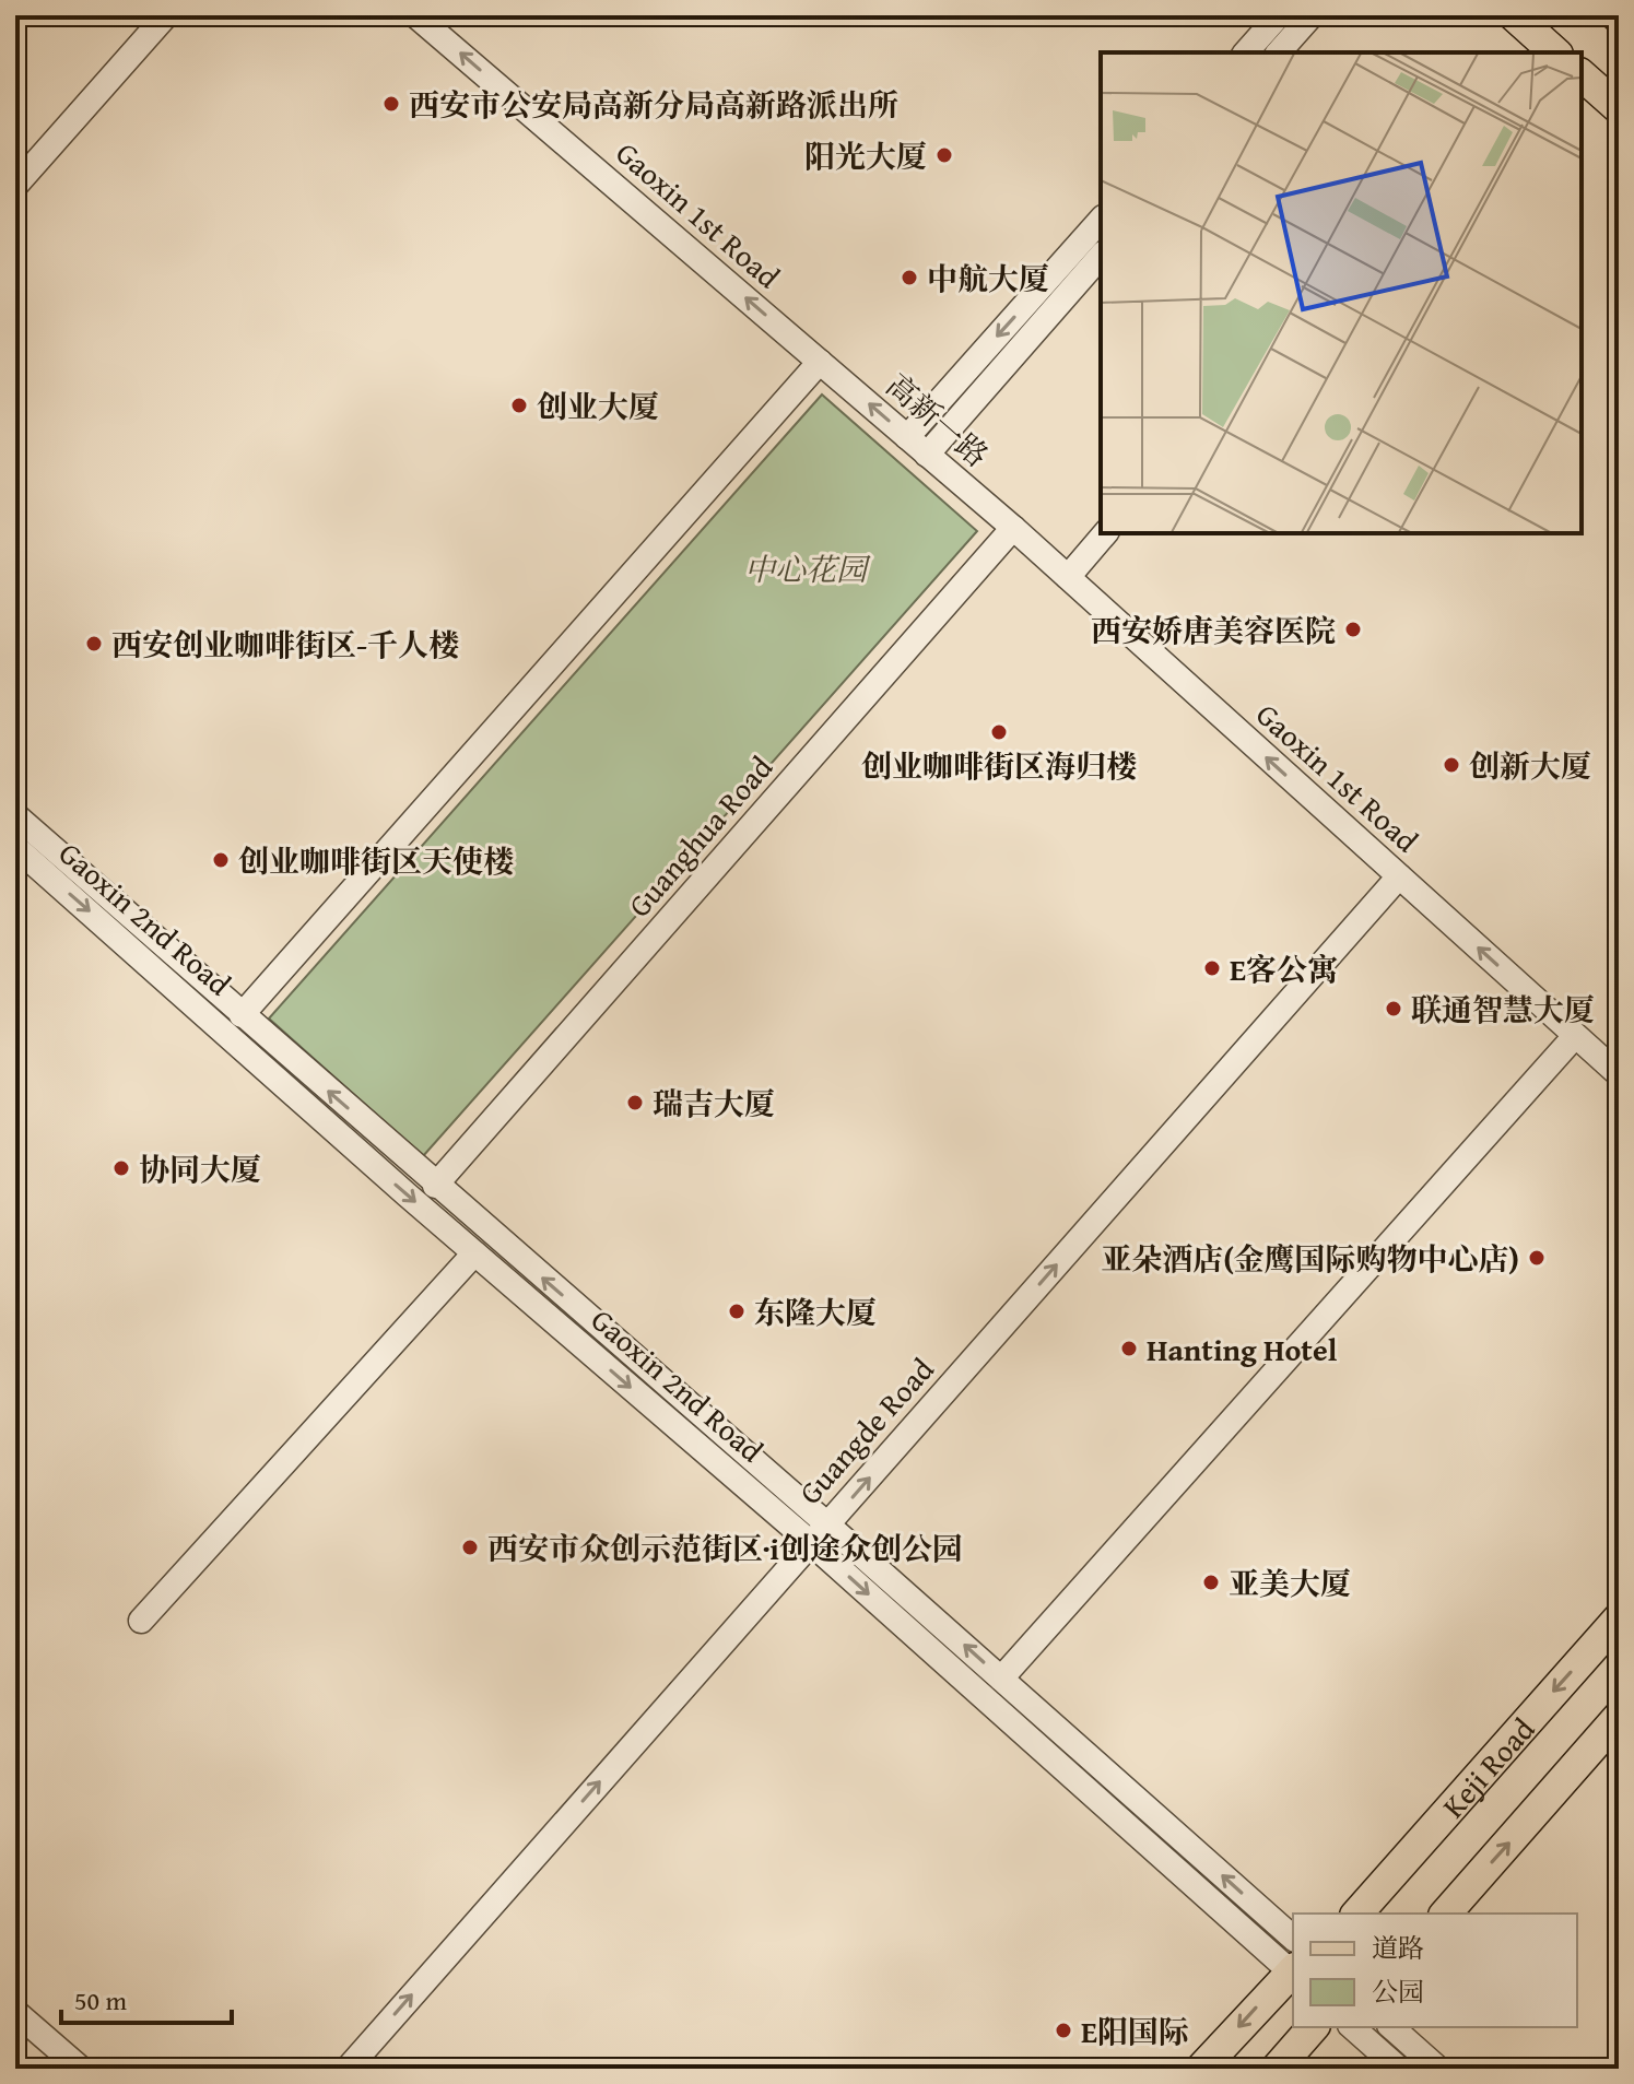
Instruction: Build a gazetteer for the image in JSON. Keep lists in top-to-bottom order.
{
  "streets": {
    "main road": ["Keji Road"],
    "street": [
      "Gaoxin 1st Road",
      "高新一路",
      "Guanghua Road",
      "Gaoxin 2nd Road",
      "Guangde Road"
    ]
  },
  "crossings": [
    ["Gaoxin 1st Road", "高新一路"],
    ["Gaoxin 1st Road", "Guanghua Road"],
    ["Gaoxin 1st Road", "Guangde Road"],
    ["高新一路", "Guanghua Road"],
    ["Guanghua Road", "Gaoxin 2nd Road"],
    ["Gaoxin 2nd Road", "Guangde Road"]
  ],
  "one_way": ["Gaoxin 1st Road", "高新一路", "Guangde Road"],
  "parks": ["中心花园"],
  "places": [
    "西安市公安局高新分局高新路派出所",
    "阳光大厦",
    "中航大厦",
    "创业大厦",
    "西安娇唐美容医院",
    "西安创业咖啡街区-千人楼",
    "创业咖啡街区海归楼",
    "创新大厦",
    "创业咖啡街区天使楼",
    "E客公寓",
    "联通智慧大厦",
    "瑞吉大厦",
    "协同大厦",
    "亚朵酒店(金鹰国际购物中心店)",
    "东隆大厦",
    "Hanting Hotel",
    "西安市众创示范街区·i创途众创公园",
    "亚美大厦",
    "E阳国际"
  ],
  "legend": ["道路", "公园"],
  "scale_bar": "50 m"
}
